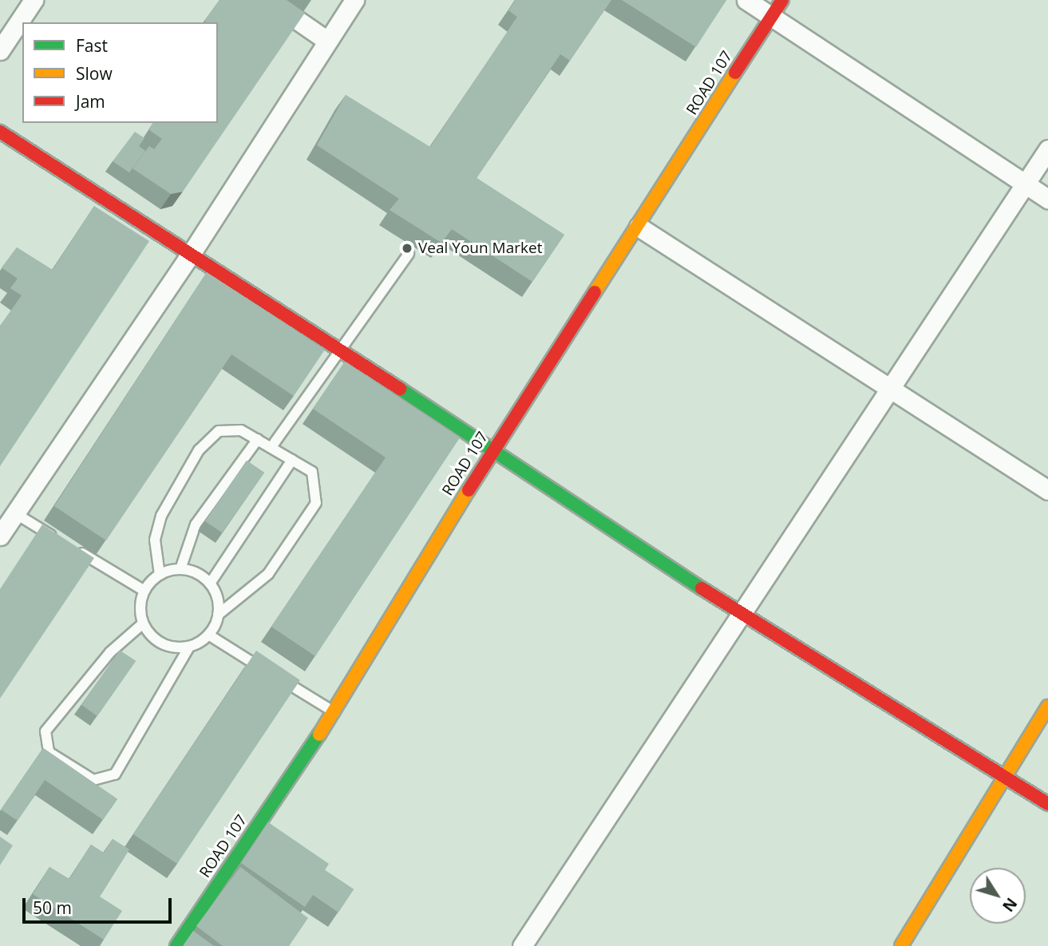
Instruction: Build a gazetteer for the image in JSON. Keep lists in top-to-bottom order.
{
  "streets": {
    "street": ["ROAD 107"]
  },
  "places": ["Veal Youn Market"],
  "legend": ["Fast", "Slow", "Jam"],
  "scale_bar": "50 m",
  "north": "bottom right"
}
